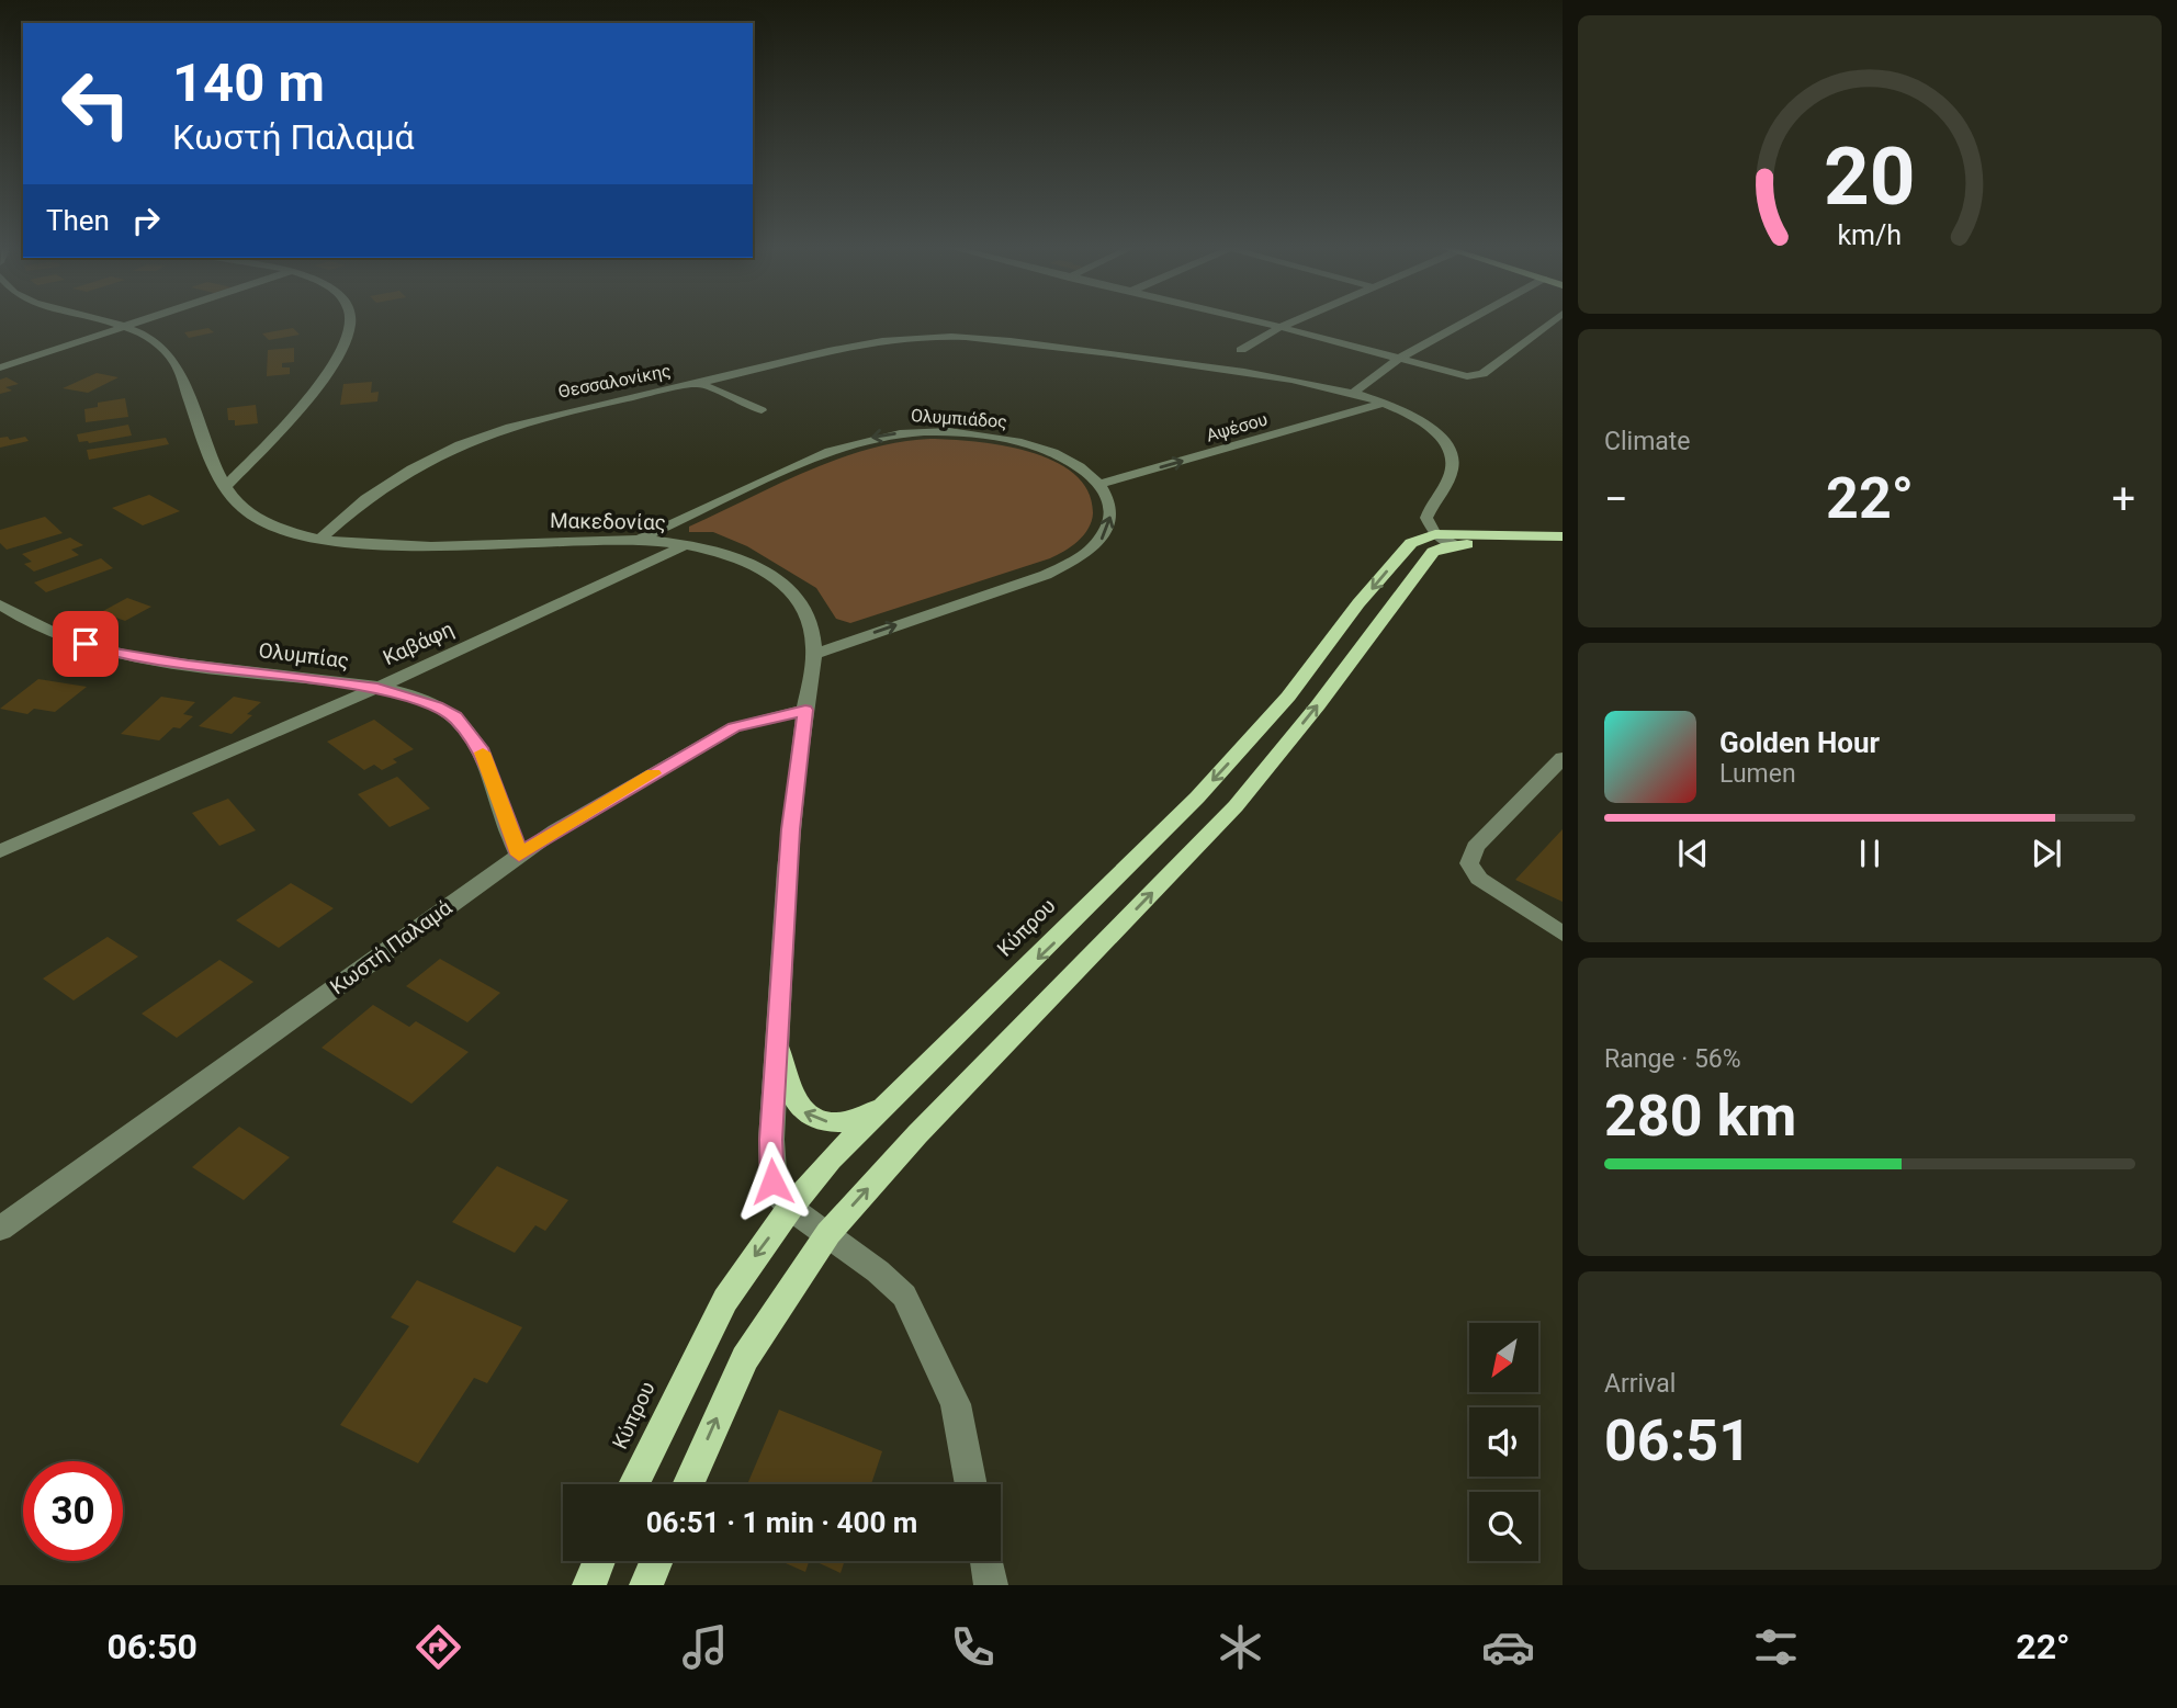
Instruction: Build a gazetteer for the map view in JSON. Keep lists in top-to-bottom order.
{
  "streets": {
    "main road": ["Κύπρου"],
    "street": [
      "Θεσσαλονίκης",
      "Ολυμπιάδος",
      "Αψέσου",
      "Μακεδονίας",
      "Καβάφη",
      "Ολυμπίας",
      "Κωστή Παλαμά"
    ]
  },
  "crossings": [
    ["Θεσσαλονίκης", "Αψέσου"],
    ["Θεσσαλονίκης", "Μακεδονίας"],
    ["Θεσσαλονίκης", "Κύπρου"],
    ["Ολυμπιάδος", "Αψέσου"],
    ["Ολυμπιάδος", "Μακεδονίας"],
    ["Μακεδονίας", "Καβάφη"],
    ["Μακεδονίας", "Κύπρου"],
    ["Μακεδονίας", "Κωστή Παλαμά"],
    ["Καβάφη", "Ολυμπίας"],
    ["Ολυμπίας", "Κωστή Παλαμά"]
  ],
  "one_way": ["Ολυμπιάδος"],
  "north": "bottom left",
  "page": {
    "turn": ["140 m", "Κωστή Παλαμά"],
    "then": "Then",
    "tile": [
      "Climate",
      ["Range · 56%", "280 km"],
      ["Arrival", "06:51"]
    ],
    "heat": ["−", "22°", "+"],
    "song": ["Golden Hour", "Lumen"],
    "limit": "30",
    "trip": "06:51 · 1 min · 400 m",
    "tabs": ["06:50", "22°"],
    "gauge": ["20", "km/h"]
  }
}
